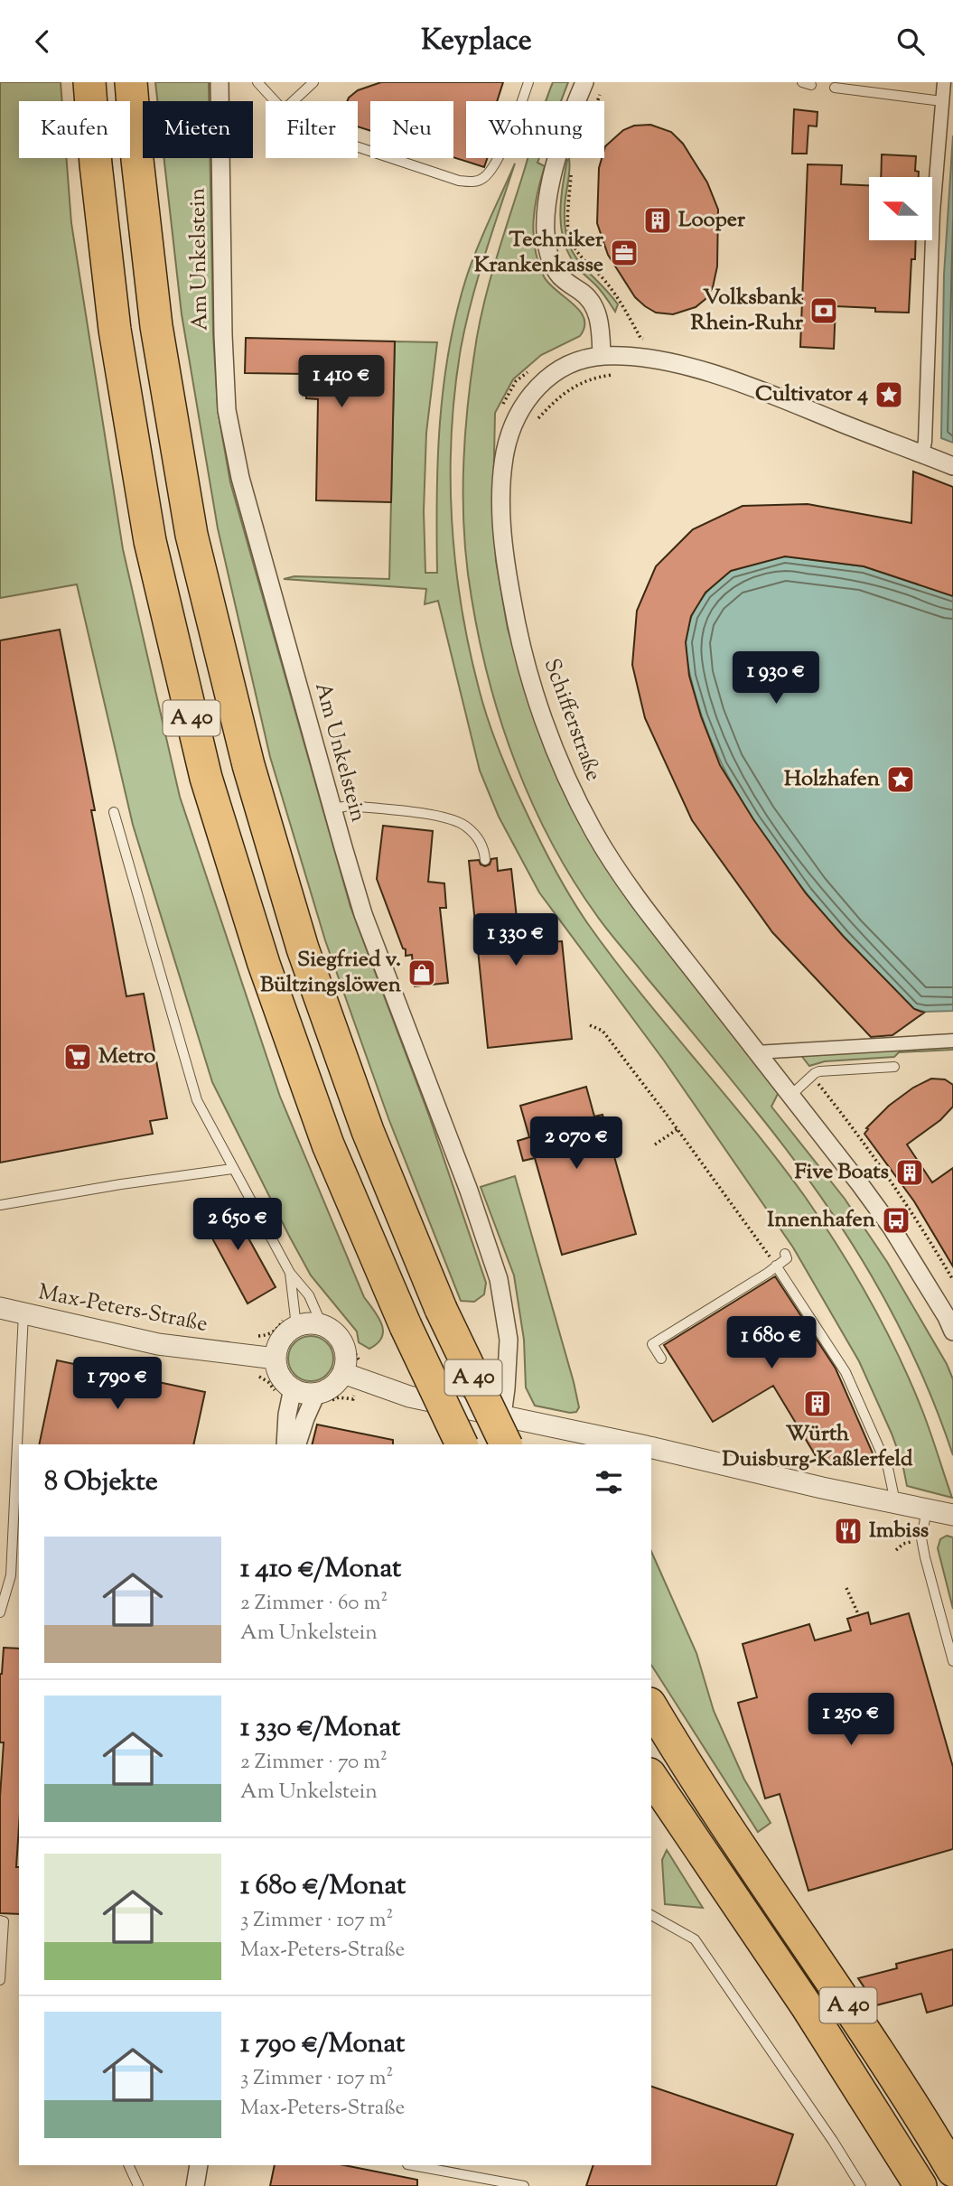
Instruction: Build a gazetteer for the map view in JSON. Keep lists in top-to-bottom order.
{
  "streets": {
    "highway": ["A 40"],
    "street": ["Am Unkelstein", "Schifferstraße", "Max-Peters-Straße"]
  },
  "places": {
    "building": ["Looper", "Five Boats", "Würth Duisburg-Kaßlerfeld"],
    "office": ["Techniker Krankenkasse"],
    "bank": ["Volksbank Rhein-Ruhr"],
    "place": ["Cultivator 4", "Holzhafen"],
    "shop": ["Siegfried v. Bültzingslöwen"],
    "supermarket": ["Metro"],
    "bus stop": ["Innenhafen"],
    "restaurant": ["Imbiss"]
  },
  "north": "left",
  "page": {
    "header": "Keyplace",
    "chip": [
      "Kaufen",
      "Mieten",
      "Filter",
      "Neu",
      "Wohnung"
    ],
    "price": [
      "1 410 €",
      "1 930 €",
      "1 330 €",
      "2 070 €",
      "2 650 €",
      "1 680 €",
      "1 790 €",
      "1 250 €"
    ],
    "heading": "8 Objekte",
    "list": [
      {
        "name": "1 410 €/Monat",
        "note": "2 Zimmer · 60 m² · Am Unkelstein"
      },
      {
        "name": "1 330 €/Monat",
        "note": "2 Zimmer · 70 m² · Am Unkelstein"
      },
      {
        "name": "1 680 €/Monat",
        "note": "3 Zimmer · 107 m² · Max-Peters-Straße"
      },
      {
        "name": "1 790 €/Monat",
        "note": "3 Zimmer · 107 m² · Max-Peters-Straße"
      }
    ]
  }
}
